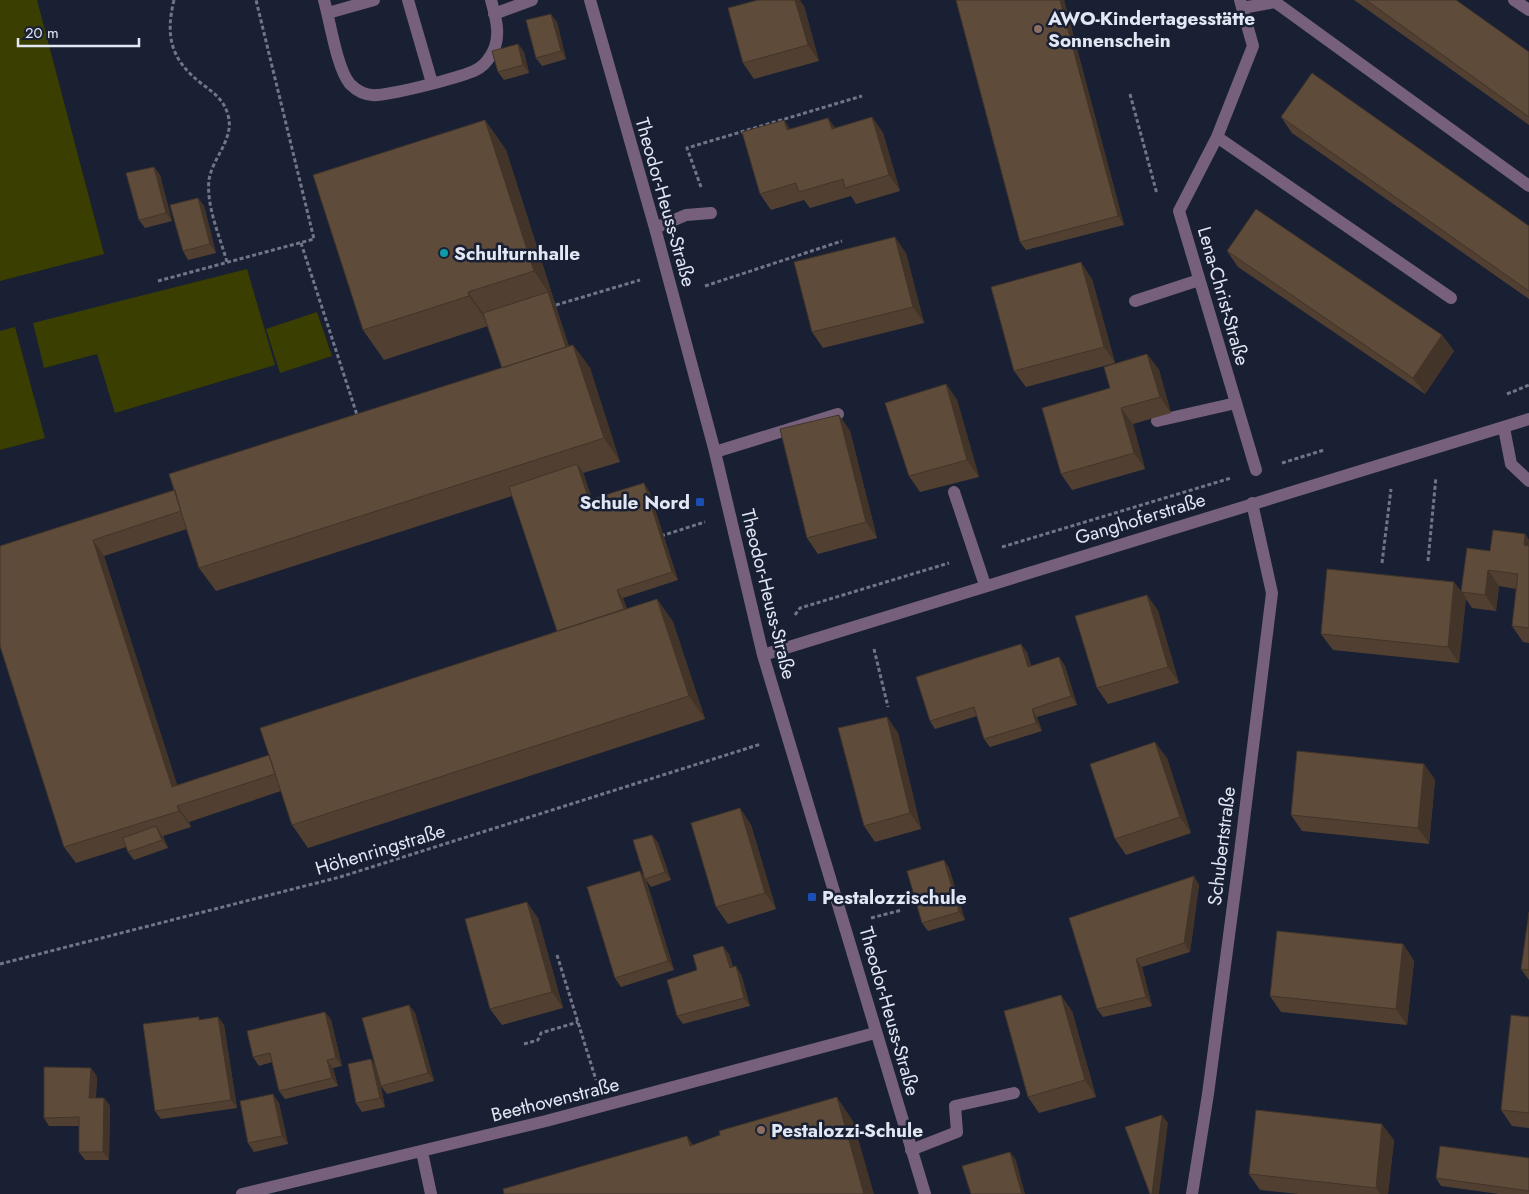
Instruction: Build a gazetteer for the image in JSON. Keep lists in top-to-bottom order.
{
  "streets": {
    "street": [
      "Theodor-Heuss-Straße",
      "Lena-Christ-Straße",
      "Ganghoferstraße",
      "Schubertstraße",
      "Beethovenstraße"
    ],
    "path": ["Höhenringstraße"]
  },
  "crossings": [
    ["Theodor-Heuss-Straße", "Ganghoferstraße"],
    ["Theodor-Heuss-Straße", "Beethovenstraße"],
    ["Ganghoferstraße", "Schubertstraße"]
  ],
  "places": {
    "other": ["AWO-Kindertagesstätte Sonnenschein", "Schulturnhalle", "Pestalozzi-Schule"],
    "transit": ["Schule Nord", "Pestalozzischule"]
  },
  "scale_bar": "20 m"
}
